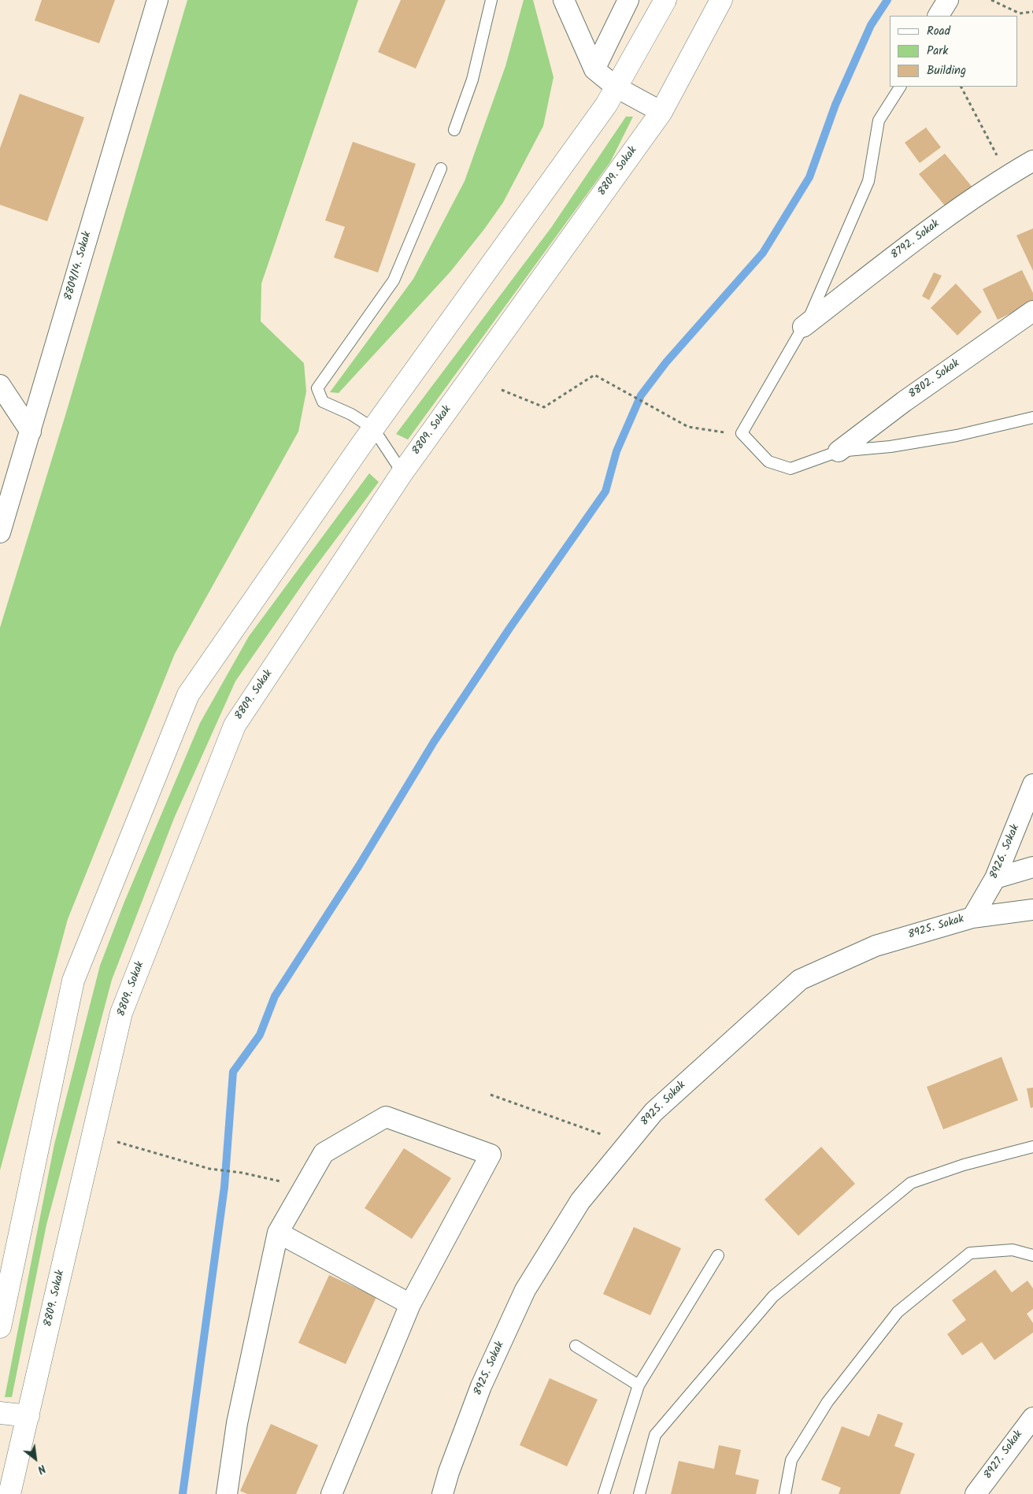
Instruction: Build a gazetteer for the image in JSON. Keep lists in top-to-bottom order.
{
  "streets": {
    "street": [
      "8809. Sokak",
      "8792. Sokak",
      "8809/14. Sokak",
      "8802. Sokak",
      "8926. Sokak",
      "8925. Sokak",
      "8927. Sokak"
    ]
  },
  "crossings": [
    ["8926. Sokak", "8925. Sokak"]
  ],
  "legend": ["Road", "Park", "Building"],
  "north": "bottom right"
}
